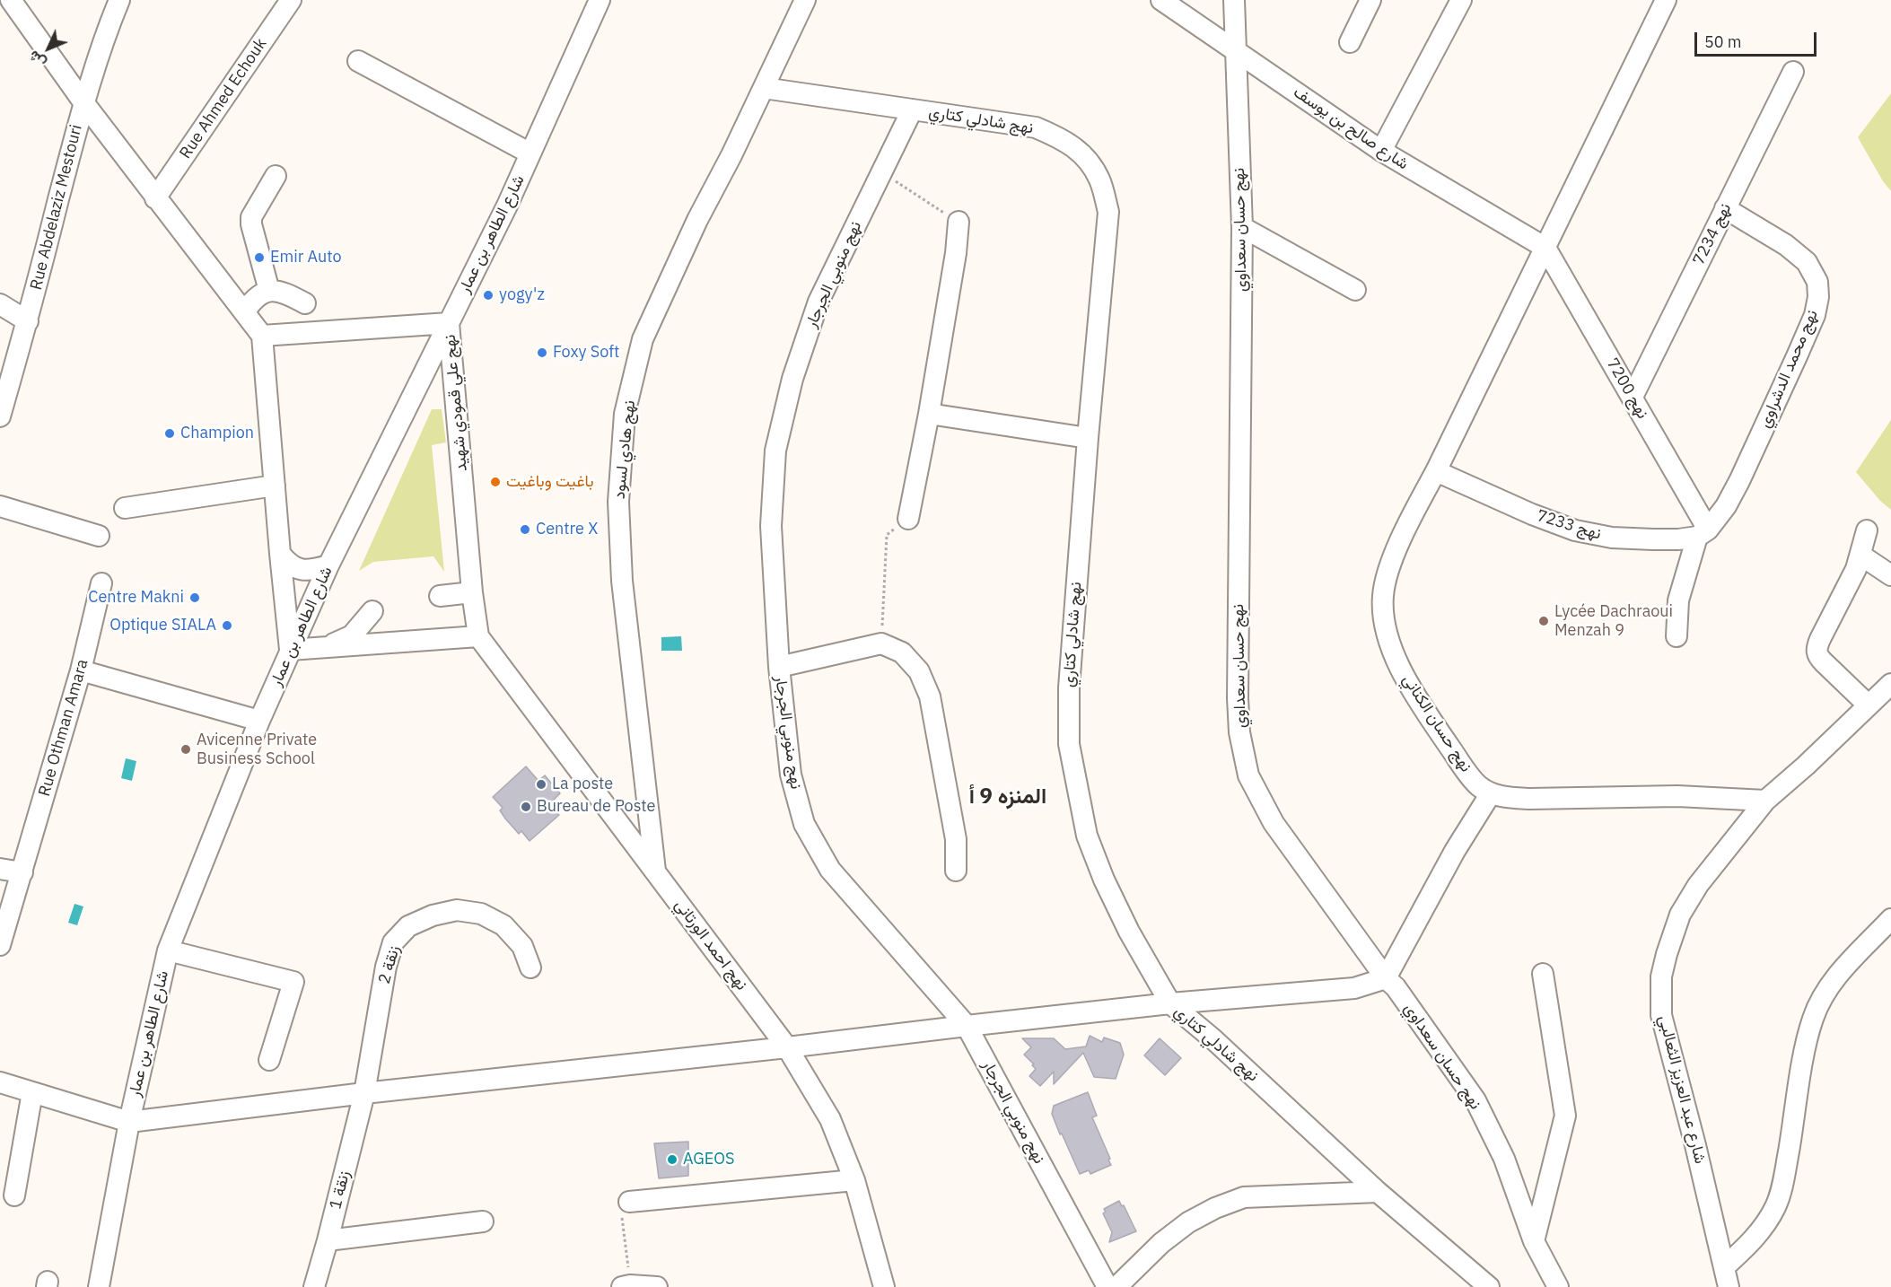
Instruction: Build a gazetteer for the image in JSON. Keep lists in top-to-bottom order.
{
  "streets": {
    "street": [
      "Rue Ahmed Echouk",
      "نهج شادلي كتاري",
      "شارع صالح بن يوسف",
      "Rue Abdelaziz Mestouri",
      "نهج حسان سعداوي",
      "شارع الطاهر بن عمار",
      "نهج 7234",
      "نهج منوبي الجرجار",
      "نهج محمد الدشراوي",
      "نهج 7200",
      "نهج علي قمودي شهيد",
      "نهج هادي لسود",
      "نهج 7233",
      "نهج حسان الكناني",
      "Rue Othman Amara",
      "نهج احمد الورتاني",
      "زنقة 2",
      "شارع عبد العزيز الثعالبي",
      "زنقة 1"
    ]
  },
  "crossings": [
    ["نهج شادلي كتاري", "نهج منوبي الجرجار"],
    ["نهج شادلي كتاري", "نهج هادي لسود"],
    ["شارع صالح بن يوسف", "نهج حسان سعداوي"],
    ["شارع صالح بن يوسف", "نهج 7200"],
    ["شارع صالح بن يوسف", "نهج حسان الكناني"],
    ["شارع الطاهر بن عمار", "نهج علي قمودي شهيد"],
    ["نهج 7234", "نهج محمد الدشراوي"],
    ["نهج 7234", "نهج 7200"],
    ["نهج محمد الدشراوي", "نهج 7200"],
    ["نهج محمد الدشراوي", "نهج 7233"],
    ["نهج 7200", "نهج 7233"],
    ["نهج 7200", "نهج حسان الكناني"],
    ["نهج علي قمودي شهيد", "نهج احمد الورتاني"],
    ["نهج هادي لسود", "نهج احمد الورتاني"],
    ["نهج 7233", "نهج حسان الكناني"],
    ["زنقة 2", "زنقة 1"]
  ],
  "districts": ["المنزه 9 أ"],
  "places": [
    "Emir Auto",
    "yogy'z",
    "Foxy Soft",
    "Champion",
    "باغيت وباغيت",
    "Centre X",
    "Centre Makni",
    "Lycée Dachraoui Menzah 9",
    "Optique SIALA",
    "Avicenne Private Business School",
    "La poste",
    "Bureau de Poste",
    "AGEOS"
  ],
  "scale_bar": "50 m",
  "north": "bottom left"
}
